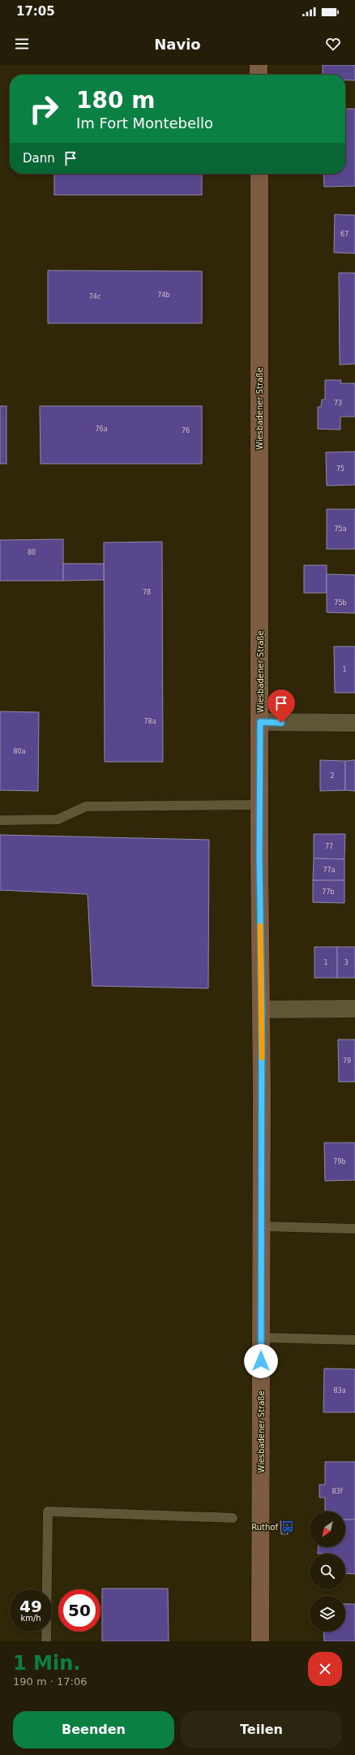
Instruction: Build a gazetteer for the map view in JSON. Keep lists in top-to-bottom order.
{
  "streets": {
    "main road": ["Wiesbadener Straße"]
  },
  "places": {
    "bus stop": ["Ruthof"]
  },
  "house_numbers": [
    "67",
    "74b",
    "74c",
    "73",
    "76a",
    "76",
    "75",
    "75a",
    "80",
    "78",
    "75b",
    "1",
    "78a",
    "80a",
    "2",
    "77",
    "77a",
    "77b",
    "1",
    "3",
    "79",
    "79b",
    "83a",
    "83f"
  ],
  "north": "bottom left",
  "page": {
    "status": "17:05",
    "header": "Navio",
    "turn": ["180 m", "Im Fort Montebello"],
    "then": "Dann",
    "speed": "49 km/h",
    "limit": "50",
    "heading": ["1 Min.", "190 m · 17:06"],
    "buttons": ["Beenden", "Teilen"]
  }
}
